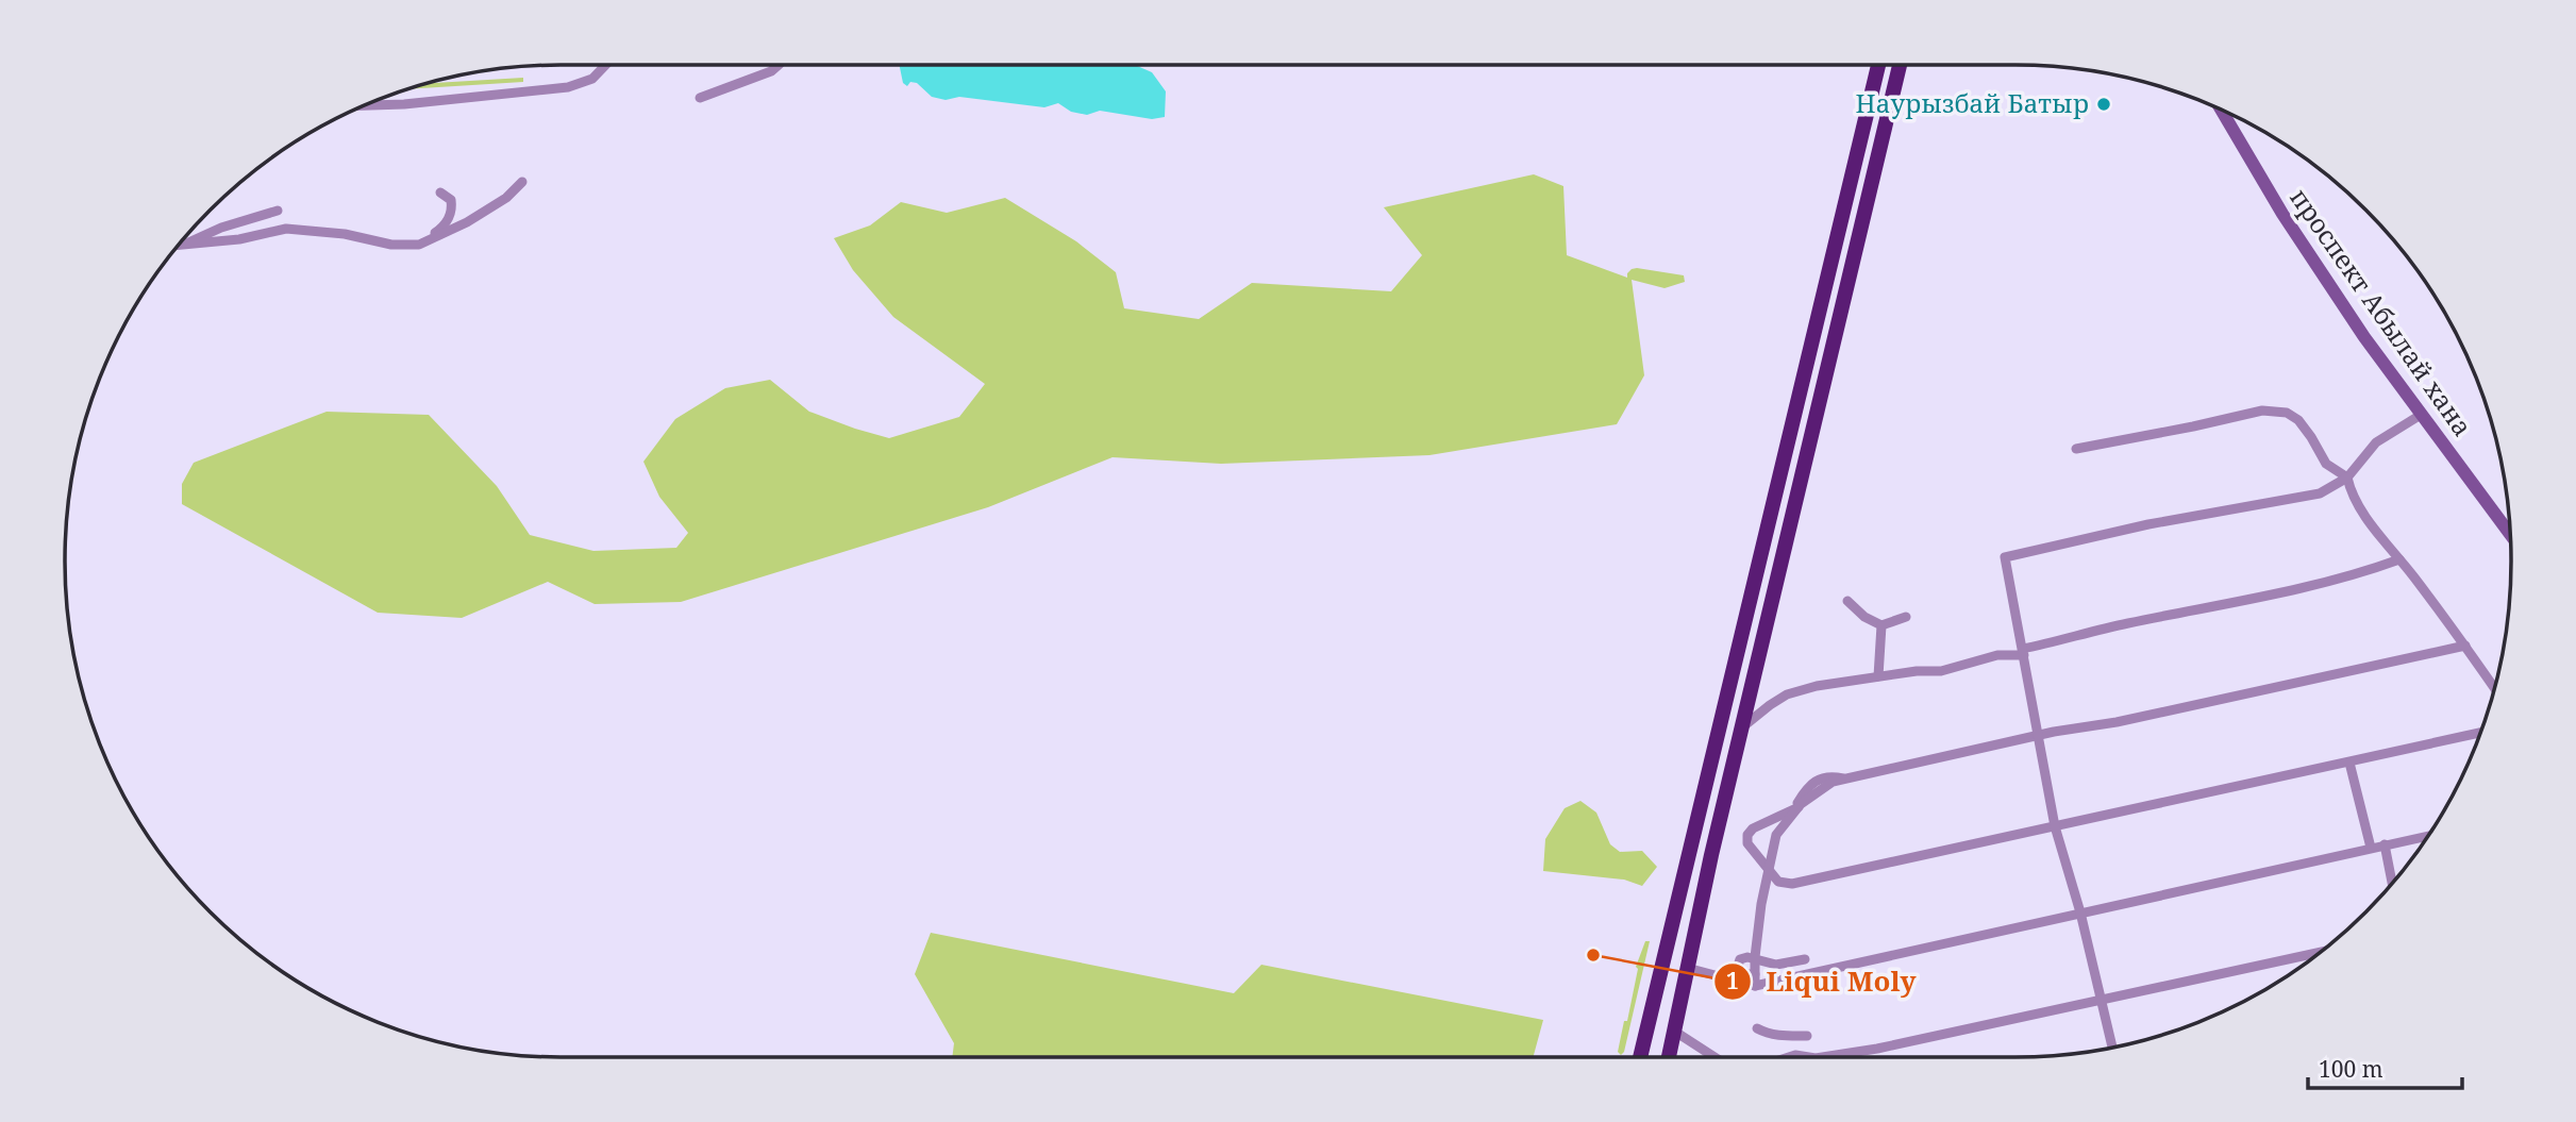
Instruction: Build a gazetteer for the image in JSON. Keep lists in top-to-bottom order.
{
  "streets": {
    "main road": ["проспект Абылай хана"]
  },
  "places": ["Наурызбай Батыр", "Liqui Moly"],
  "scale_bar": "100 m"
}
